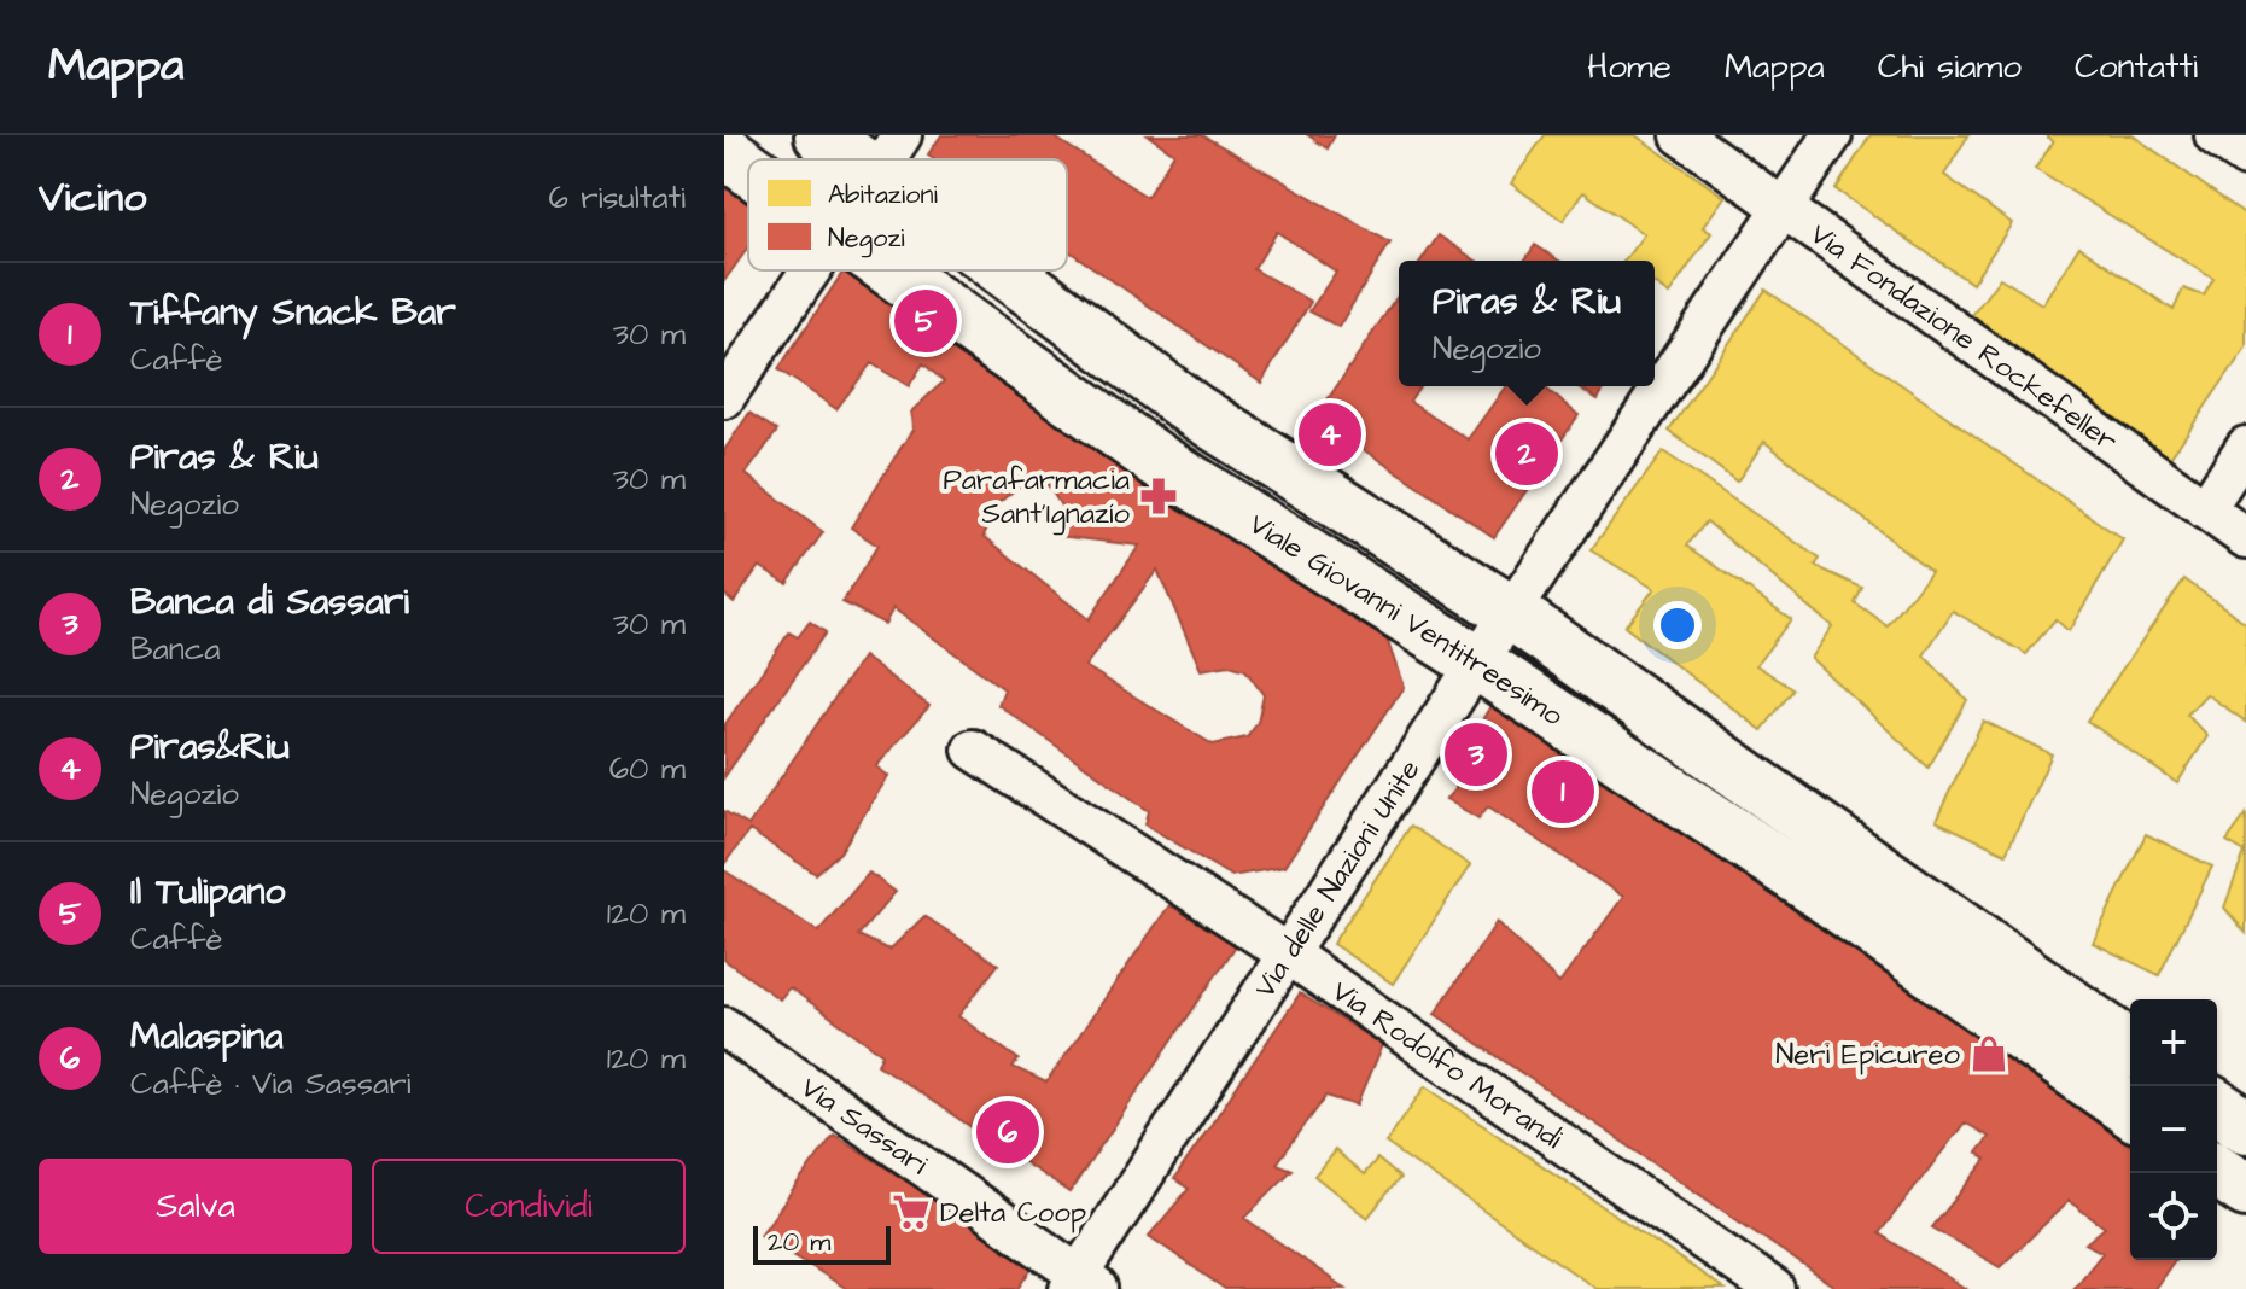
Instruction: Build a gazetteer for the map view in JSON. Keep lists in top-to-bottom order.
{
  "streets": {
    "main road": ["Viale Giovanni Ventitreesimo"],
    "street": [
      "Via Fondazione Rockefeller",
      "Via delle Nazioni Unite",
      "Via Rodolfo Morandi",
      "Via Sassari"
    ]
  },
  "crossings": [
    ["Via Fondazione Rockefeller", "Via delle Nazioni Unite"],
    ["Viale Giovanni Ventitreesimo", "Via delle Nazioni Unite"],
    ["Via delle Nazioni Unite", "Via Rodolfo Morandi"],
    ["Via delle Nazioni Unite", "Via Sassari"]
  ],
  "places": {
    "pharmacy": ["Parafarmacia Sant'Ignazío"],
    "shop": ["Neri Epicureo"],
    "supermarket": ["Delta Coop"]
  },
  "legend": ["Abitazioni", "Negozi"],
  "scale_bar": "20 m",
  "page": {
    "header": "Mappa",
    "nav": [
      "Home",
      "Mappa",
      "Chi siamo",
      "Contatti"
    ],
    "heading": ["Vicino", "6 risultati"],
    "list": [
      {
        "mark": "1",
        "name": "Tiffany Snack Bar",
        "note": "Caffè",
        "value": "30 m"
      },
      {
        "mark": "2",
        "name": "Piras & Riu",
        "note": "Negozio",
        "value": "30 m"
      },
      {
        "mark": "3",
        "name": "Banca di Sassari",
        "note": "Banca",
        "value": "30 m"
      },
      {
        "mark": "4",
        "name": "Piras&Riu",
        "note": "Negozio",
        "value": "60 m"
      },
      {
        "mark": "5",
        "name": "Il Tulipano",
        "note": "Caffè",
        "value": "120 m"
      },
      {
        "mark": "6",
        "name": "Malaspina",
        "note": "Caffè · Via Sassari",
        "value": "120 m"
      }
    ],
    "popup": ["Piras & Riu", "Negozio"],
    "pins": [
      "5",
      "4",
      "2",
      "3",
      "1",
      "6"
    ],
    "map_buttons": ["+", "−"],
    "buttons": ["Salva", "Condividi"],
    "scale": "20 m"
  }
}
